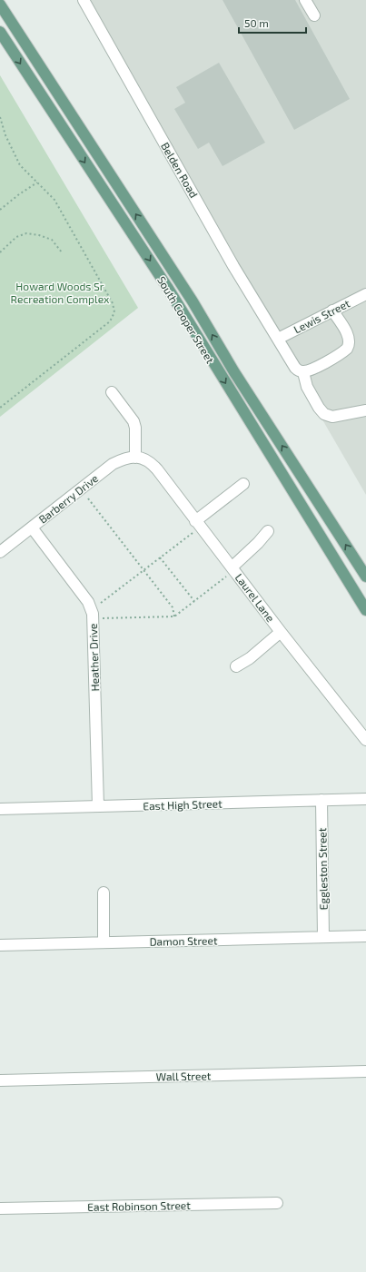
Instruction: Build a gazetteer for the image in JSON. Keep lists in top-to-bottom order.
{
  "streets": {
    "main road": ["South Cooper Street"],
    "street": [
      "Belden Road",
      "Lewis Street",
      "Barberry Drive",
      "Laurel Lane",
      "Heather Drive",
      "East High Street",
      "Eggleston Street",
      "Damon Street",
      "Wall Street",
      "East Robinson Street"
    ]
  },
  "crossings": [
    ["Belden Road", "Lewis Street"],
    ["Barberry Drive", "Laurel Lane"],
    ["Barberry Drive", "Heather Drive"],
    ["Heather Drive", "East High Street"],
    ["East High Street", "Eggleston Street"],
    ["Eggleston Street", "Damon Street"]
  ],
  "parks": ["Howard Woods Sr Recreation Complex"],
  "scale_bar": "50 m"
}
